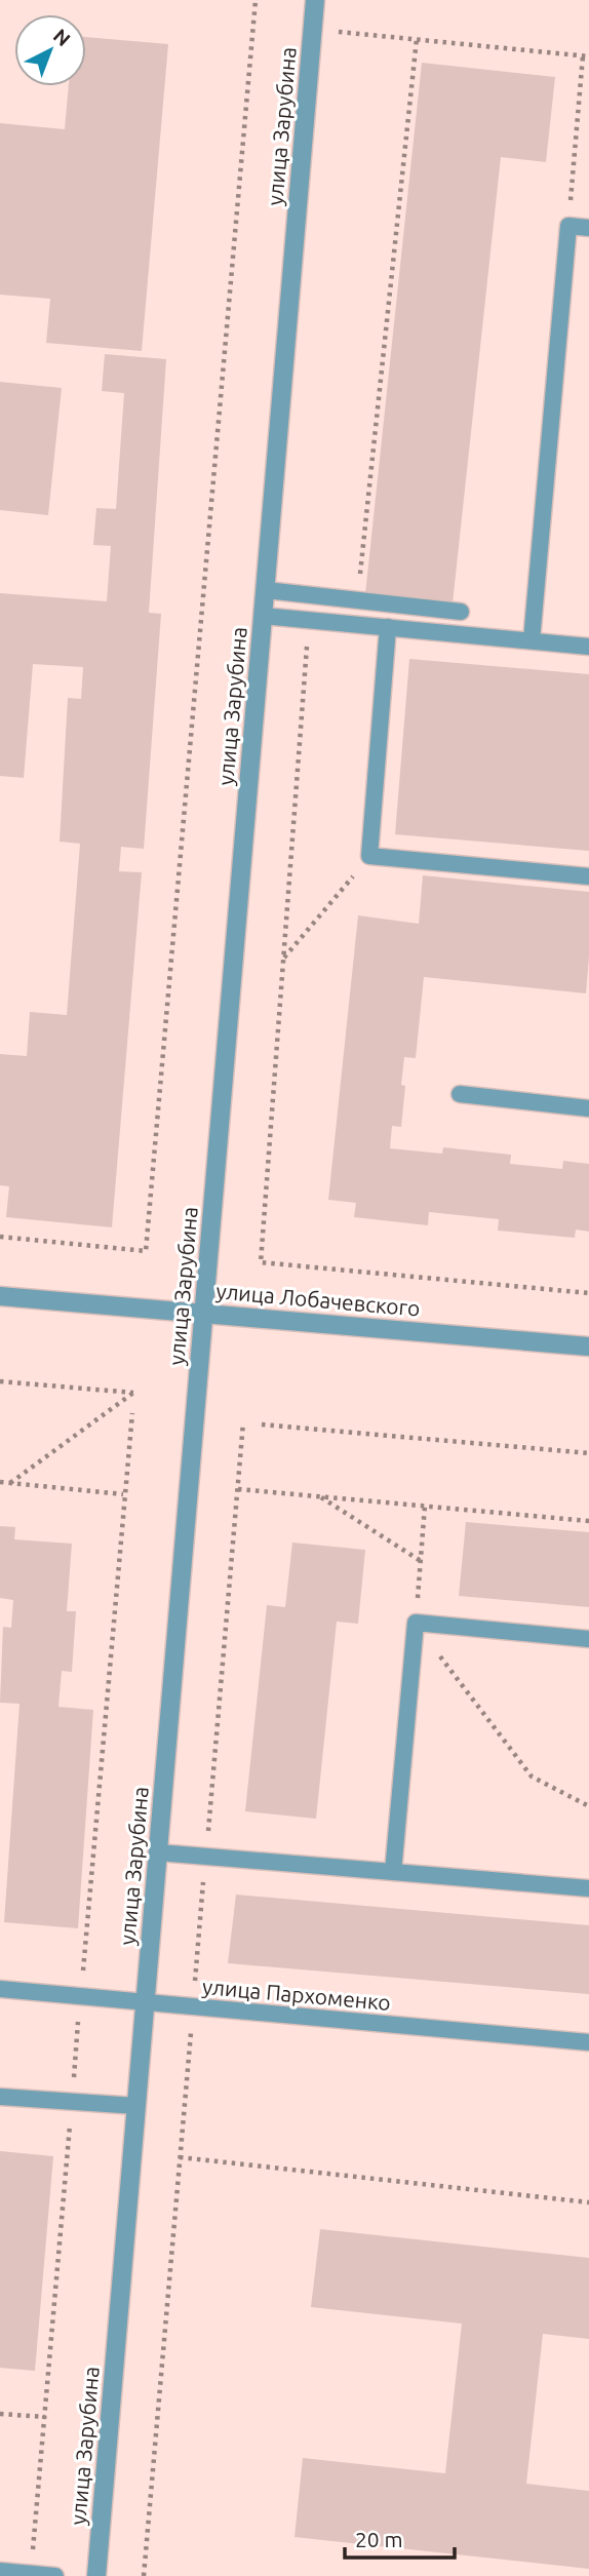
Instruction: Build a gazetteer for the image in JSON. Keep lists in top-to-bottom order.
{
  "streets": {
    "street": ["улица Зарубина", "улица Лобачевского"],
    "lane": ["улица Пархоменко"]
  },
  "crossings": [
    ["улица Зарубина", "улица Лобачевского"],
    ["улица Зарубина", "улица Пархоменко"]
  ],
  "scale_bar": "20 m",
  "north": "top right"
}
